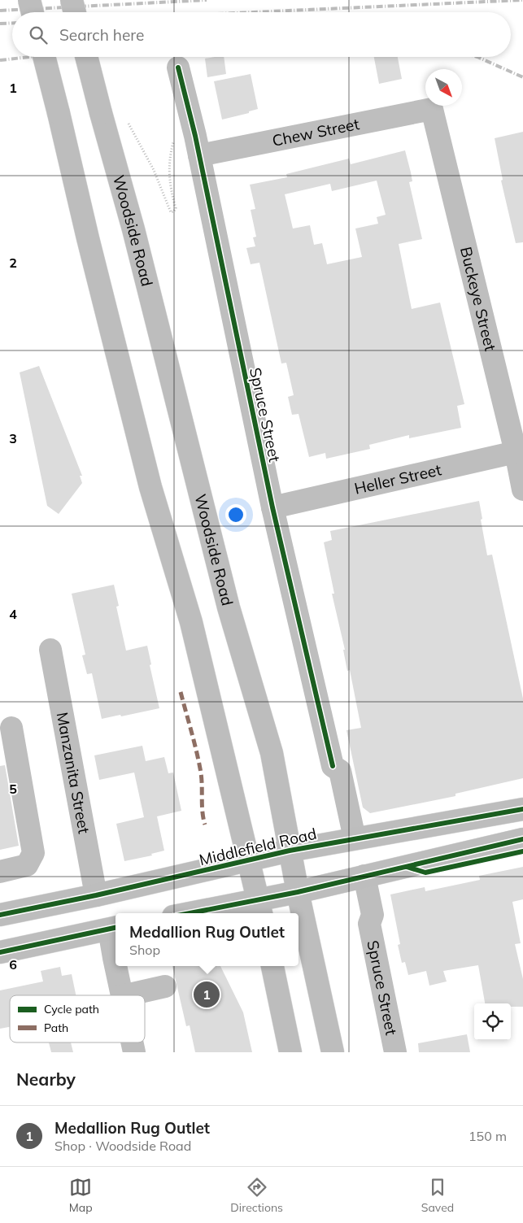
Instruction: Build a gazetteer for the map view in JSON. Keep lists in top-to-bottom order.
{
  "streets": {
    "main road": ["Woodside Road", "Middlefield Road"],
    "street": [
      "Chew Street",
      "Buckeye Street",
      "Spruce Street",
      "Heller Street",
      "Manzanita Street"
    ]
  },
  "crossings": [
    ["Chew Street", "Buckeye Street"],
    ["Chew Street", "Spruce Street"],
    ["Woodside Road", "Middlefield Road"],
    ["Buckeye Street", "Heller Street"],
    ["Spruce Street", "Heller Street"],
    ["Spruce Street", "Middlefield Road"],
    ["Manzanita Street", "Middlefield Road"]
  ],
  "legend": ["Cycle path", "Path"],
  "north": "bottom right",
  "page": {
    "search": "Search here",
    "popup": ["Medallion Rug Outlet", "Shop"],
    "pins": "1",
    "heading": "Nearby",
    "list": [
      {
        "mark": "1",
        "name": "Medallion Rug Outlet",
        "note": "Shop · Woodside Road",
        "value": "150 m"
      }
    ],
    "nav": ["Map", "Directions", "Saved"]
  },
  "grid": {
    "rows": [
      "1",
      "2",
      "3",
      "4",
      "5",
      "6"
    ]
  }
}
